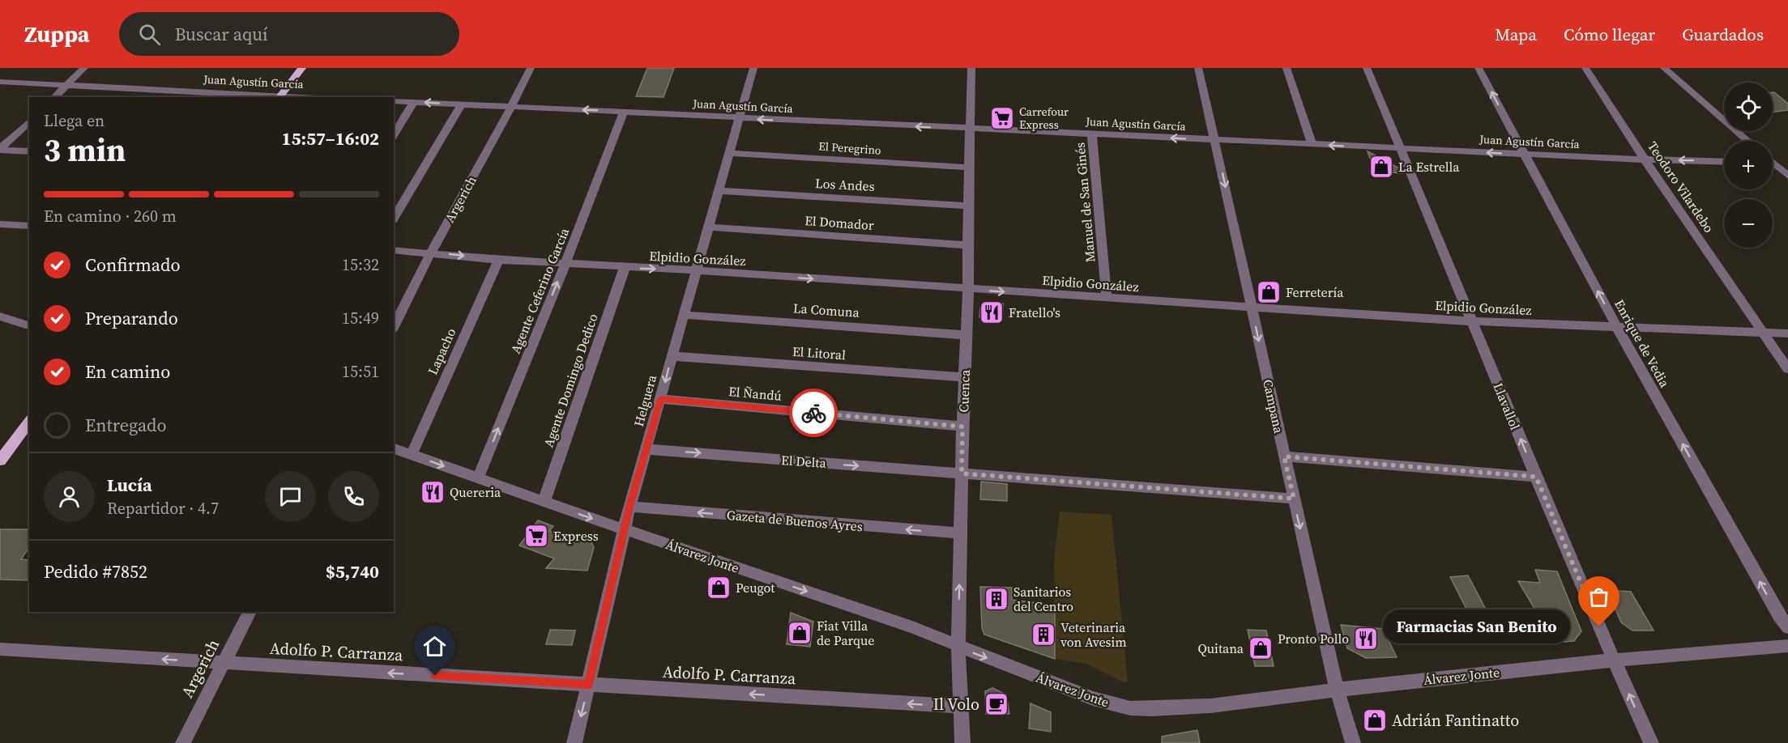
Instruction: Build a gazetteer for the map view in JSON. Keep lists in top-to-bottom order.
{
  "streets": {
    "street": [
      "Juan Agustín García",
      "El Peregrino",
      "Los Andes",
      "Teodoro Vilardebo",
      "Argerich",
      "Manuel de San Ginés",
      "El Domador",
      "Elpidio González",
      "Agente Ceferino García",
      "La Comuna",
      "Enrique de Vedia",
      "Lapacho",
      "El Litoral",
      "Agente Domingo Dedico",
      "Cuenca",
      "El Ñandú",
      "Helguera",
      "Campana",
      "Llavallol",
      "El Delta",
      "Gazeta de Buenos Ayres",
      "Álvarez Jonte",
      "Adolfo P. Carranza"
    ]
  },
  "crossings": [
    ["Juan Agustín García", "Teodoro Vilardebo"],
    ["Juan Agustín García", "Argerich"],
    ["Juan Agustín García", "Manuel de San Ginés"],
    ["Juan Agustín García", "Agente Ceferino García"],
    ["Juan Agustín García", "Enrique de Vedia"],
    ["Juan Agustín García", "Cuenca"],
    ["Juan Agustín García", "Helguera"],
    ["Juan Agustín García", "Campana"],
    ["Juan Agustín García", "Llavallol"],
    ["El Peregrino", "Cuenca"],
    ["El Peregrino", "Helguera"],
    ["Los Andes", "Cuenca"],
    ["Los Andes", "Helguera"],
    ["Teodoro Vilardebo", "Elpidio González"],
    ["Argerich", "Elpidio González"],
    ["Argerich", "Adolfo P. Carranza"],
    ["Manuel de San Ginés", "Elpidio González"],
    ["El Domador", "Cuenca"],
    ["El Domador", "Helguera"],
    ["Elpidio González", "Agente Ceferino García"],
    ["Elpidio González", "Enrique de Vedia"],
    ["Elpidio González", "Lapacho"],
    ["Elpidio González", "Agente Domingo Dedico"],
    ["Elpidio González", "Cuenca"],
    ["Elpidio González", "Helguera"],
    ["Elpidio González", "Campana"],
    ["Elpidio González", "Llavallol"],
    ["Agente Ceferino García", "Álvarez Jonte"],
    ["La Comuna", "Cuenca"],
    ["La Comuna", "Helguera"],
    ["Lapacho", "Álvarez Jonte"],
    ["El Litoral", "Cuenca"],
    ["El Litoral", "Helguera"],
    ["Agente Domingo Dedico", "Álvarez Jonte"],
    ["Cuenca", "El Ñandú"],
    ["Cuenca", "El Delta"],
    ["Cuenca", "Gazeta de Buenos Ayres"],
    ["Cuenca", "Álvarez Jonte"],
    ["Cuenca", "Adolfo P. Carranza"],
    ["El Ñandú", "Helguera"],
    ["Helguera", "El Delta"],
    ["Helguera", "Gazeta de Buenos Ayres"],
    ["Helguera", "Álvarez Jonte"],
    ["Helguera", "Adolfo P. Carranza"],
    ["Campana", "El Delta"],
    ["Campana", "Álvarez Jonte"],
    ["Llavallol", "Álvarez Jonte"]
  ],
  "one_way": [
    "Juan Agustín García",
    "Elpidio González",
    "Agente Ceferino García",
    "Enrique de Vedia",
    "Campana",
    "Llavallol",
    "El Delta",
    "Gazeta de Buenos Ayres",
    "Álvarez Jonte",
    "Adolfo P. Carranza"
  ],
  "places": {
    "supermarket": ["Carrefour Express", "Express"],
    "shop": [
      "La Estrella",
      "Ferretería",
      "Peugot",
      "Fiat Villa de Parque",
      "Quitana",
      "Adrián Fantinatto"
    ],
    "restaurant": ["Fratello's", "Quereria", "Pronto Pollo"],
    "building": ["Sanitarios del Centro", "Veterinaria von Avesim"],
    "other": ["Farmacias San Benito"],
    "cafe": ["Il Volo"]
  },
  "page": {
    "header": "Zuppa",
    "search": "Buscar aquí",
    "nav": ["Mapa", "Cómo llegar", "Guardados"],
    "map_buttons": ["+", "−"],
    "heading": ["3 min", "Llega en", "15:57–16:02"],
    "panel": [
      "Lucía",
      "Repartidor · 4.7",
      "Pedido #7852",
      "$5,740"
    ],
    "bar": "En camino · 260 m",
    "list": [
      ["Confirmado", "15:32"],
      ["Preparando", "15:49"],
      ["En camino", "15:51"],
      "Entregado"
    ],
    "bubble": "Farmacias San Benito"
  }
}
